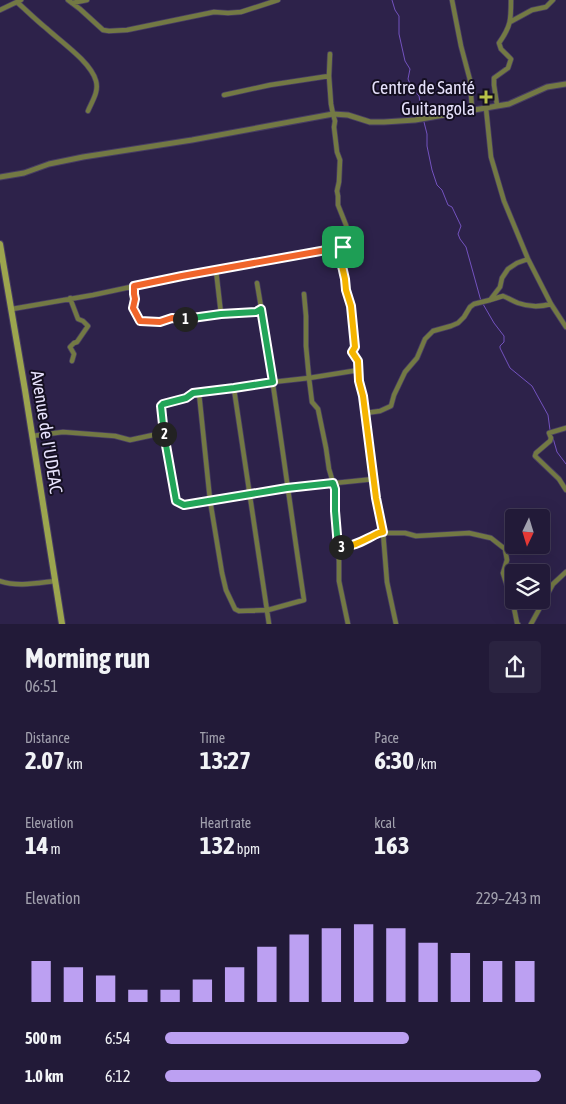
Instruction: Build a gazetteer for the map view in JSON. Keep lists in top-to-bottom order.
{
  "streets": {
    "main road": ["Avenue de I'UDEAC"]
  },
  "places": {
    "health": ["Centre de Santé Guitangola"]
  },
  "north": "bottom",
  "page": {
    "pins": ["1", "2", "3"],
    "heading": ["Morning run", "06:51"],
    "stats": [
      ["Distance", "2.07 km"],
      ["Time", "13:27"],
      ["Pace", "6:30 /km"],
      ["Elevation", "14 m"],
      ["Heart rate", "132 bpm"],
      ["kcal", "163"]
    ],
    "chart": ["Elevation", "229–243 m"],
    "list": [
      {
        "name": "500 m",
        "note": "6:54"
      },
      {
        "name": "1.0 km",
        "note": "6:12"
      }
    ]
  }
}
